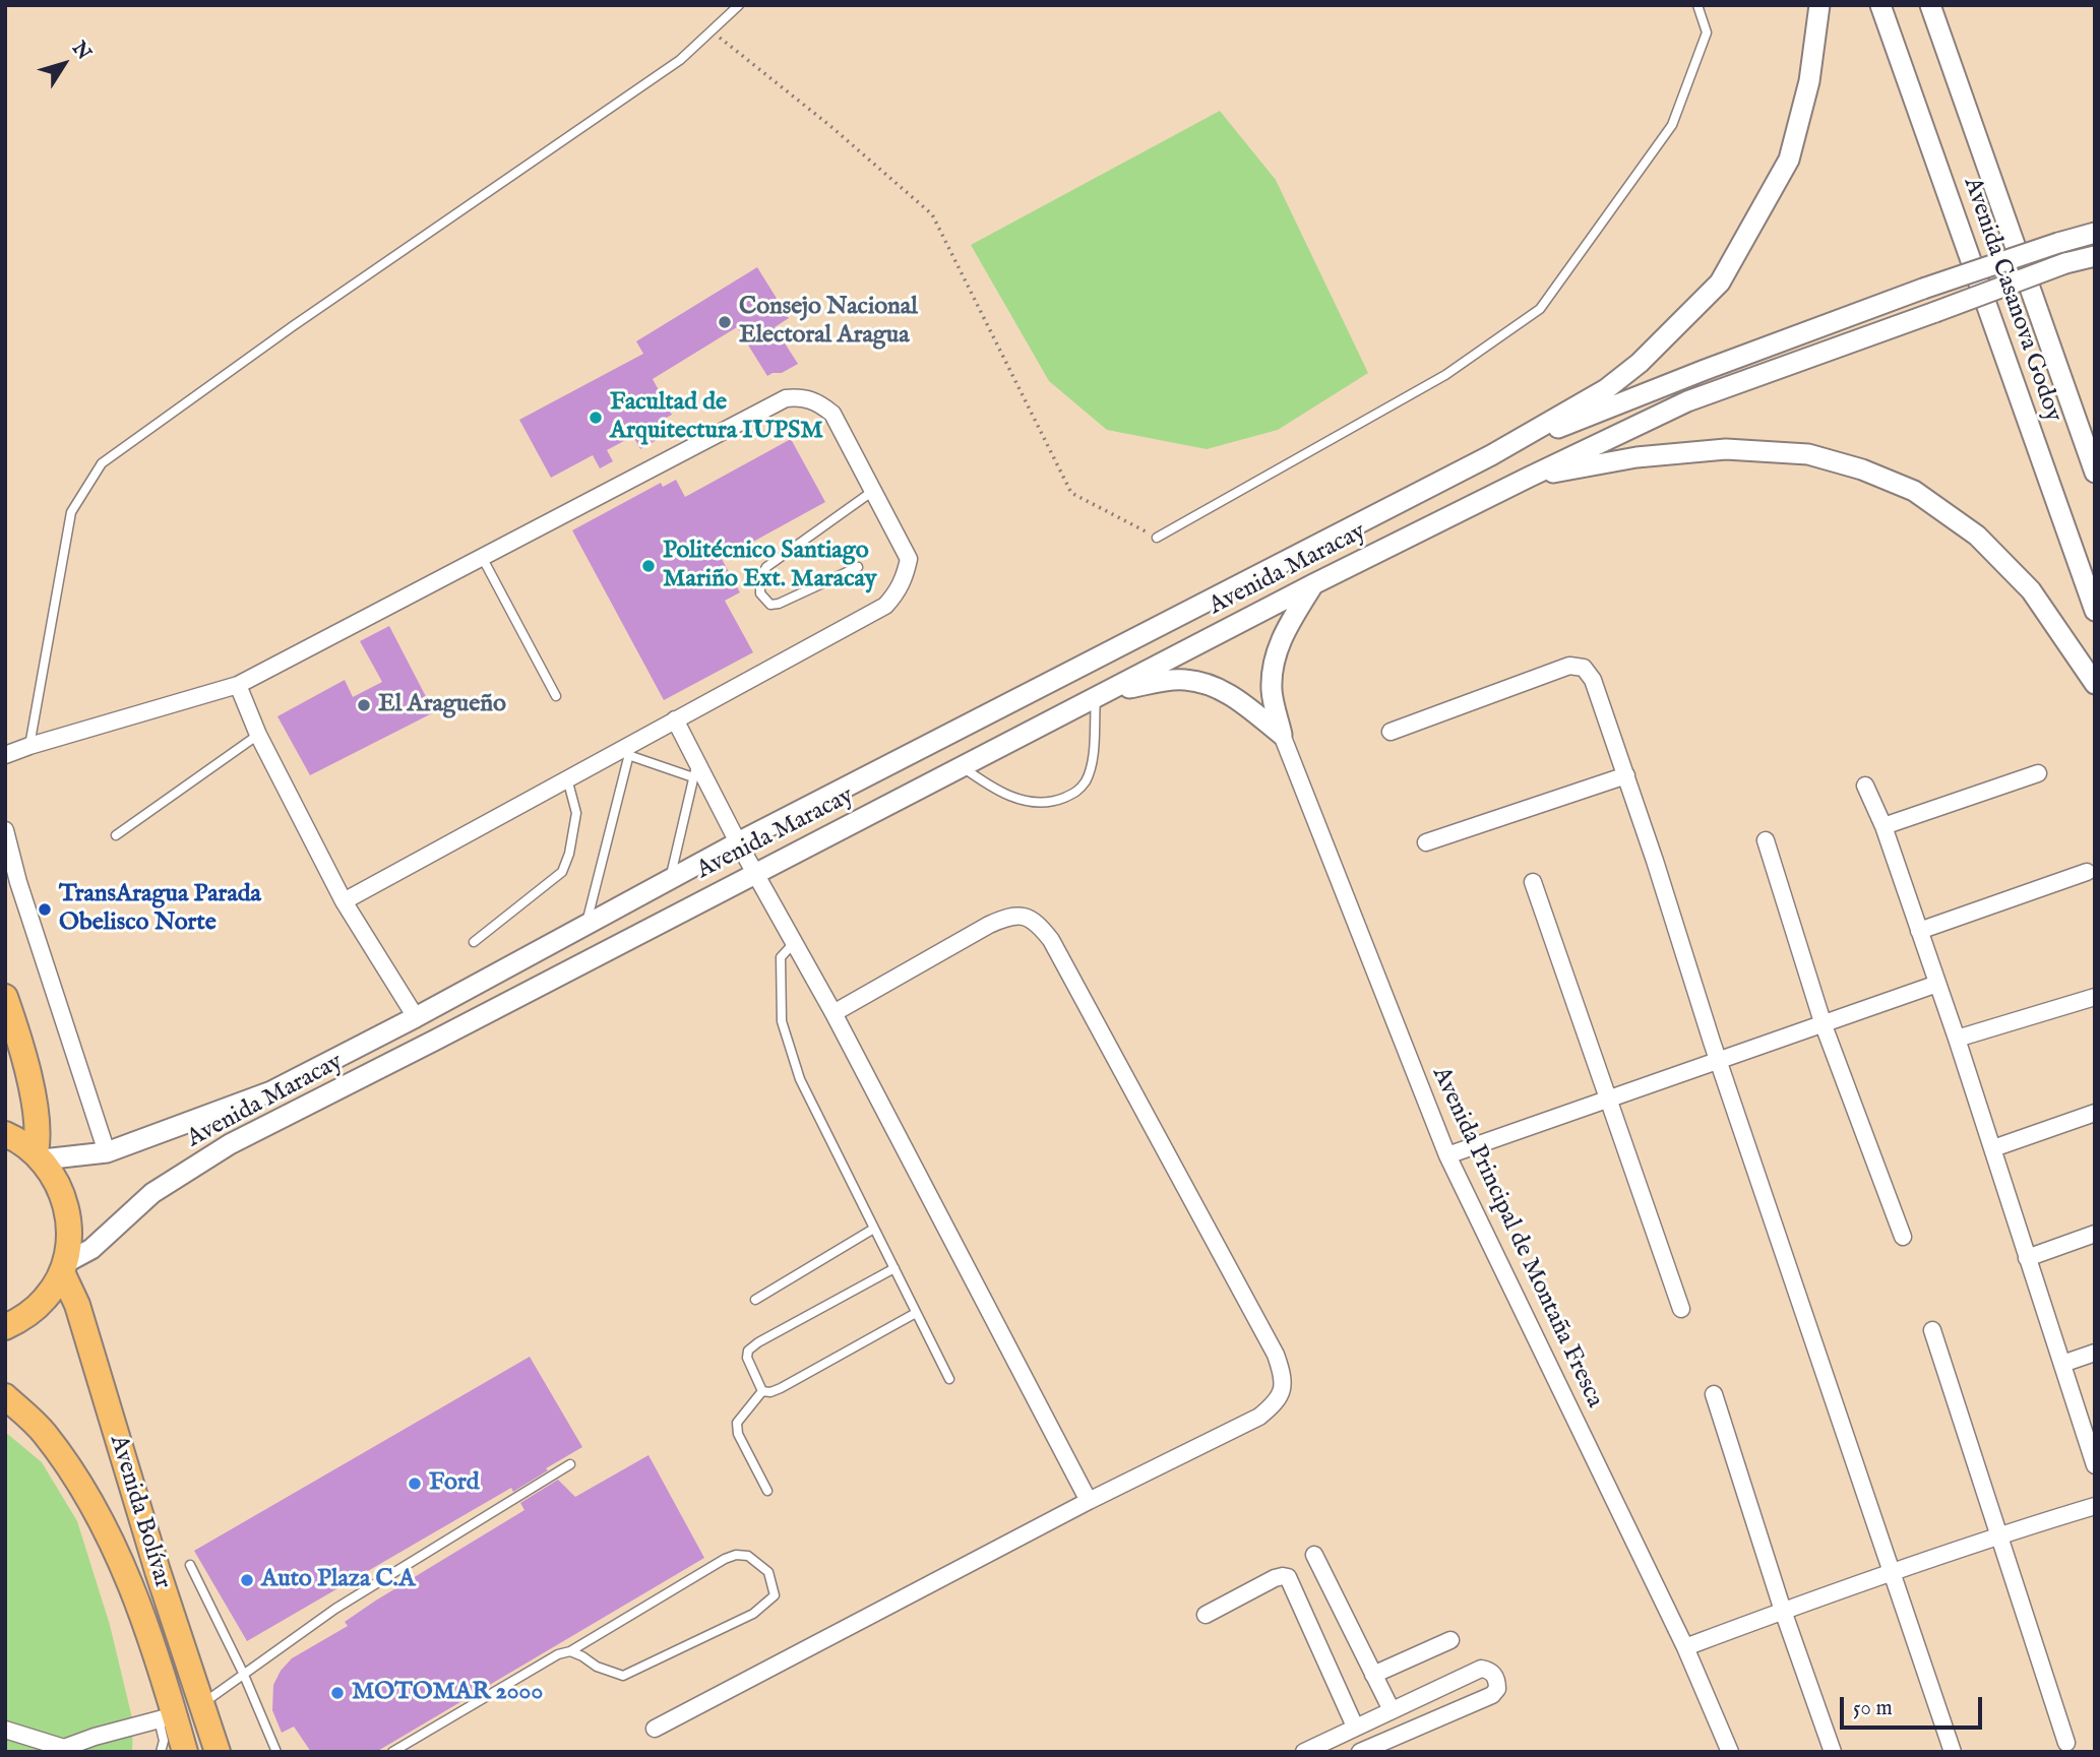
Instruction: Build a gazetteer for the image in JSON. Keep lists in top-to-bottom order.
{
  "streets": {
    "main road": ["Avenida Bolívar"],
    "street": ["Avenida Casanova Godoy", "Avenida Maracay", "Avenida Principal de Montaña Fresca"]
  },
  "crossings": [
    ["Avenida Maracay", "Avenida Bolívar"]
  ],
  "places": [
    "Consejo Nacional Electoral Aragua",
    "Facultad de Arquitectura IUPSM",
    "Politécnico Santiago Mariño Ext. Maracay",
    "El Aragueño",
    "TransAragua Parada Obelisco Norte",
    "Ford",
    "Auto Plaza C.A",
    "MOTOMAR 2000"
  ],
  "scale_bar": "50 m",
  "north": "top right"
}
